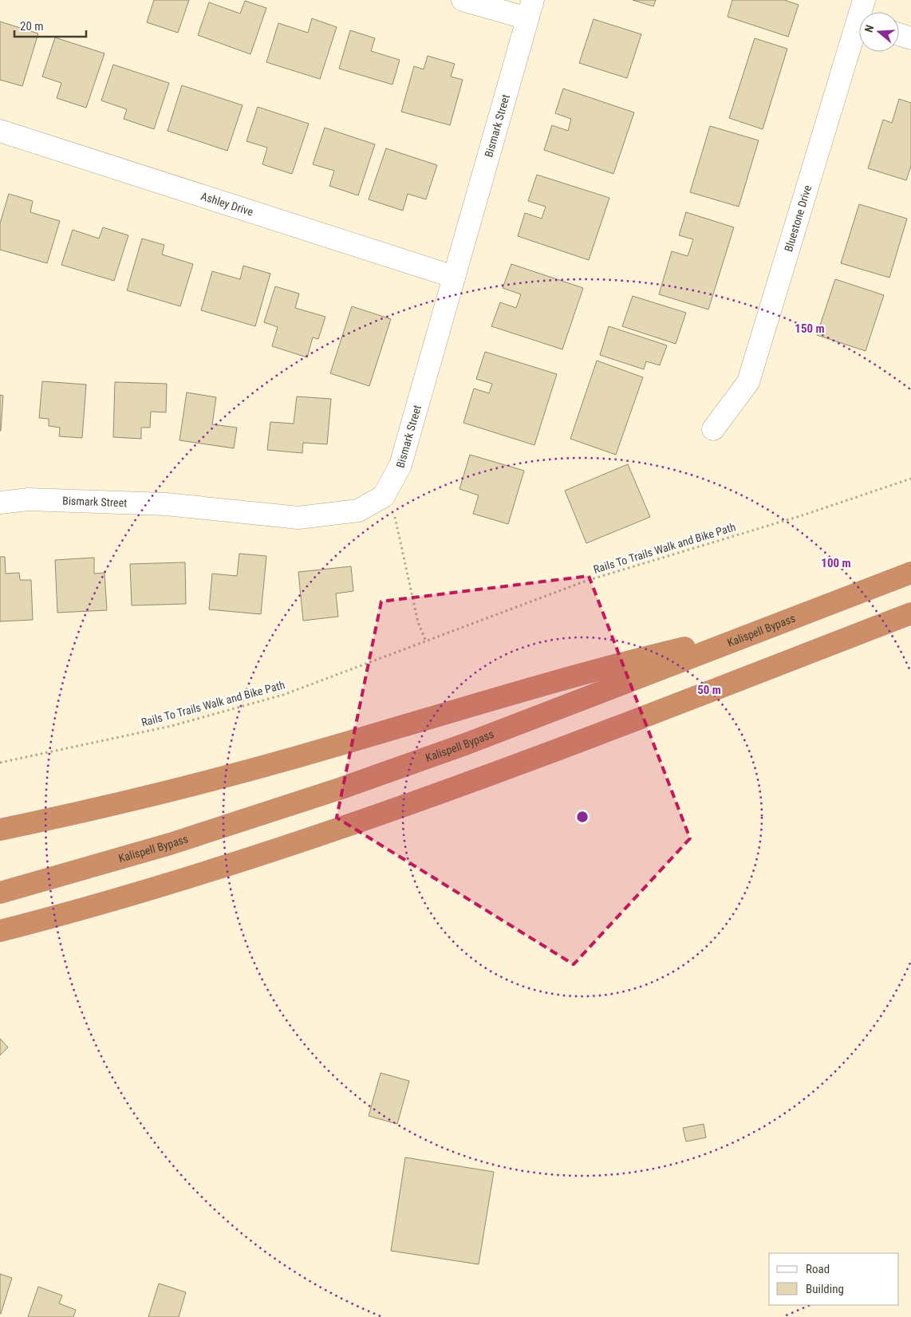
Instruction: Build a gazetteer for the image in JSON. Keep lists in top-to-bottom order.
{
  "streets": {
    "highway": ["Kalispell Bypass"],
    "street": ["Bismark Street", "Ashley Drive", "Bluestone Drive"],
    "path": ["Rails To Trails Walk and Bike Path"]
  },
  "crossings": [
    ["Bismark Street", "Ashley Drive"]
  ],
  "legend": ["Road", "Building"],
  "scale_bar": "20 m",
  "north": "left",
  "rings": ["150 m", "100 m", "50 m"]
}
